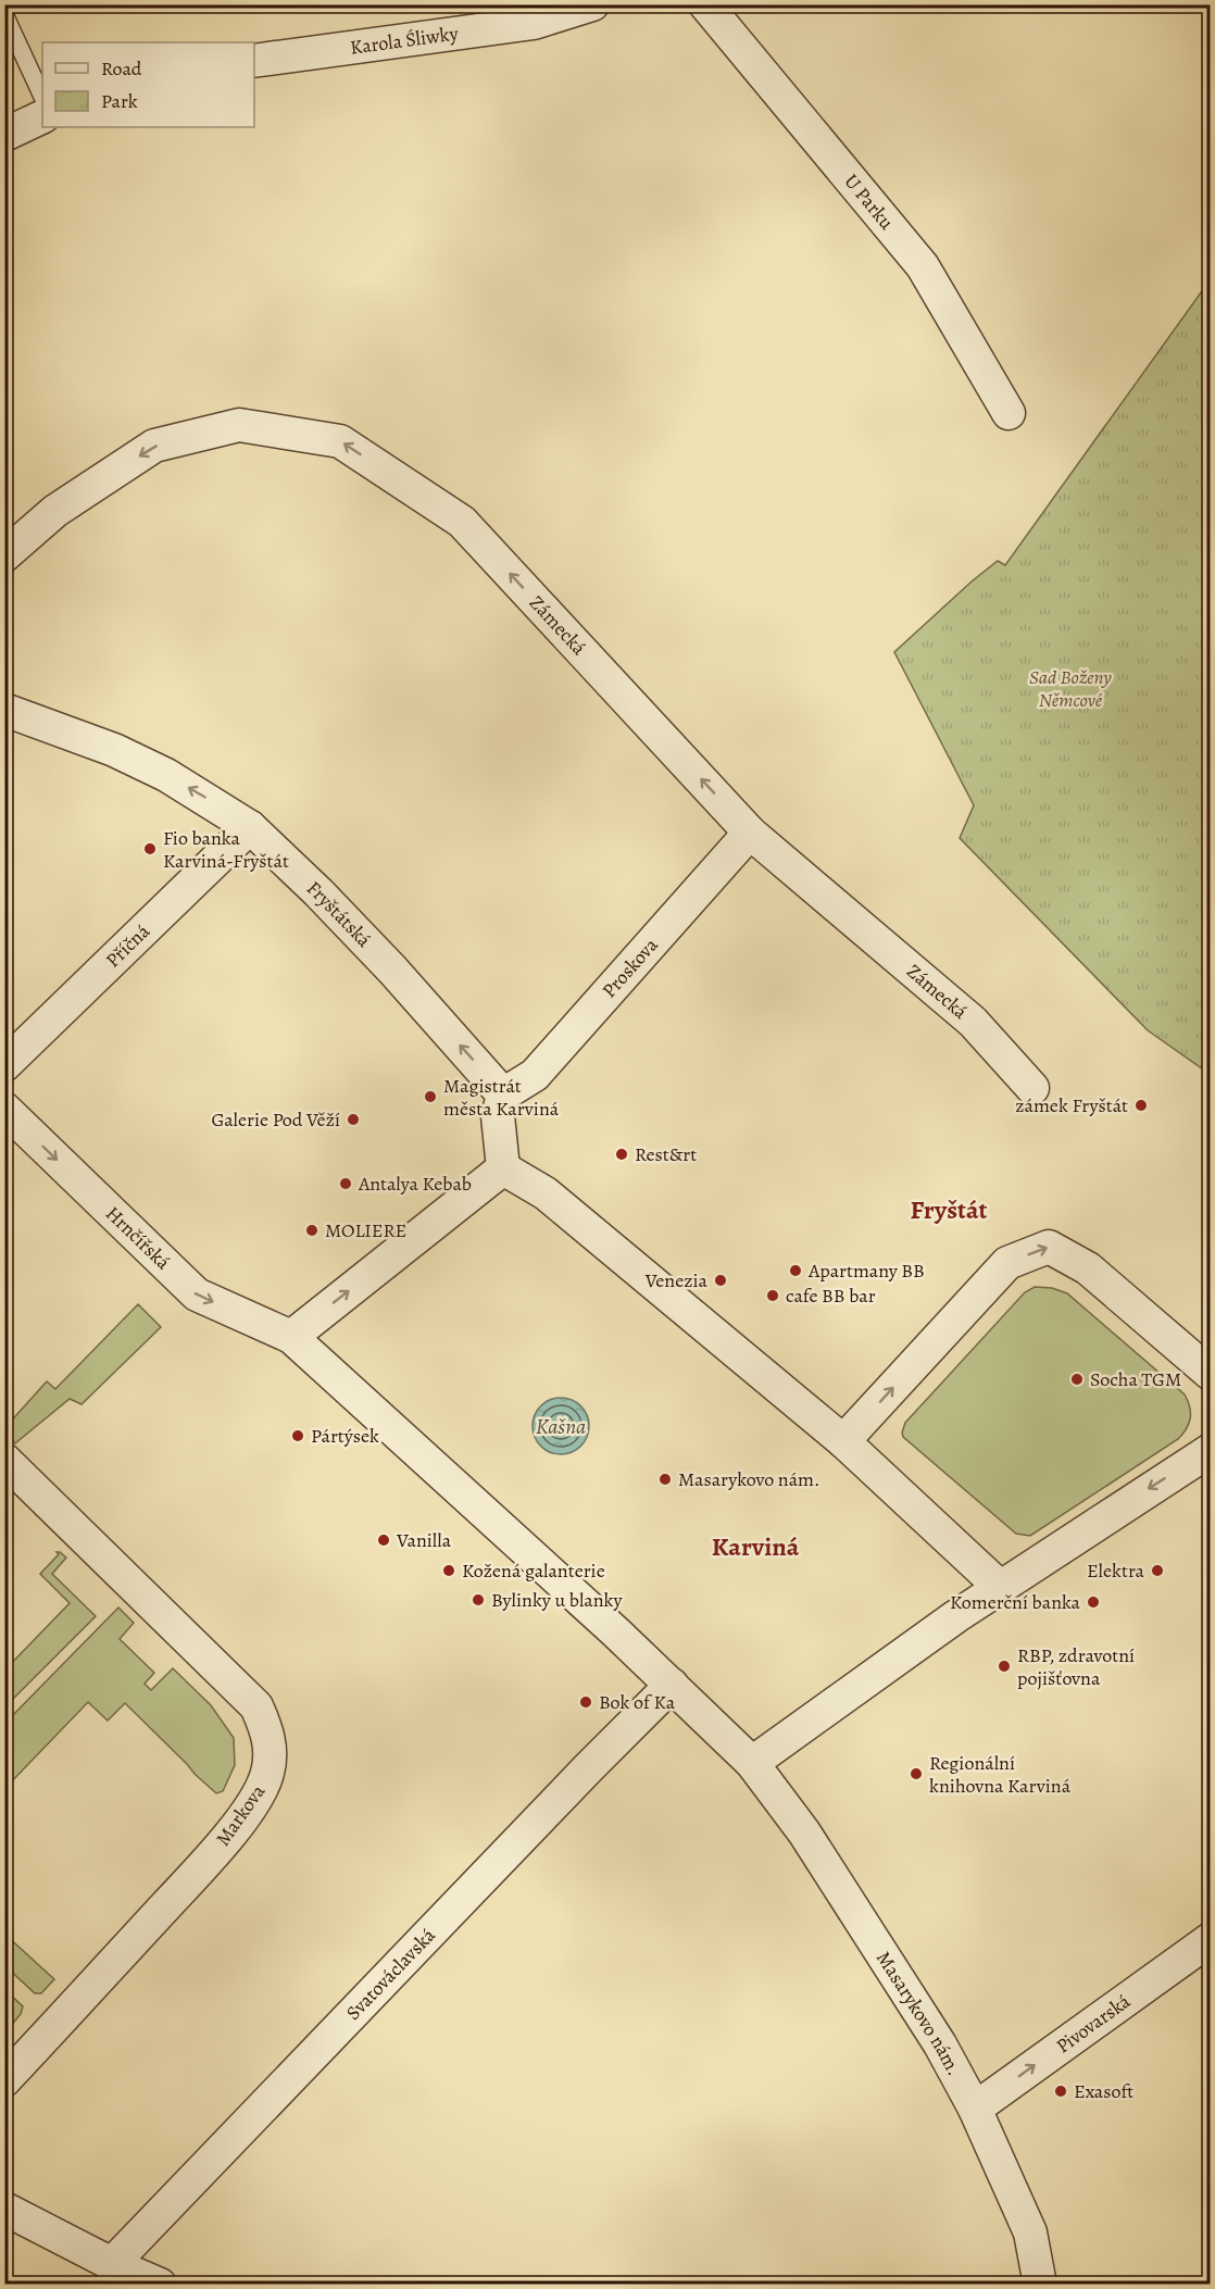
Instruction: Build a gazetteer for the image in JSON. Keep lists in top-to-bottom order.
{
  "streets": {
    "street": [
      "Karola Śliwky",
      "U Parku",
      "Zámecká",
      "Fryštátská",
      "Příčná",
      "Proskova",
      "Hrnčířská",
      "Markova",
      "Svatováclavská",
      "Masarykovo nám.",
      "Pivovarská"
    ]
  },
  "crossings": [
    ["Zámecká", "Proskova"],
    ["Fryštátská", "Příčná"],
    ["Fryštátská", "Proskova"],
    ["Hrnčířská", "Masarykovo nám."],
    ["Svatováclavská", "Masarykovo nám."],
    ["Masarykovo nám.", "Pivovarská"]
  ],
  "one_way": [
    "Zámecká",
    "Fryštátská",
    "Hrnčířská",
    "Pivovarská"
  ],
  "districts": ["Fryštát", "Karviná"],
  "water": ["Kašna"],
  "parks": ["Sad Boženy Němcové"],
  "places": [
    "Fio banka Karviná-Fryštát",
    "Magistrát města Karviná",
    "zámek Fryštát",
    "Galerie Pod Věží",
    "Rest&rt",
    "Antalya Kebab",
    "MOLIERE",
    "Apartmany BB",
    "Venezia",
    "cafe BB bar",
    "Socha TGM",
    "Pártýsek",
    "Masarykovo nám.",
    "Vanilla",
    "Kožená galanterie",
    "Elektra",
    "Bylinky u blanky",
    "Komerční banka",
    "RBP, zdravotní pojišťovna",
    "Bok of Ka",
    "Regionální knihovna Karviná",
    "Exasoft"
  ],
  "legend": ["Road", "Park"]
}
